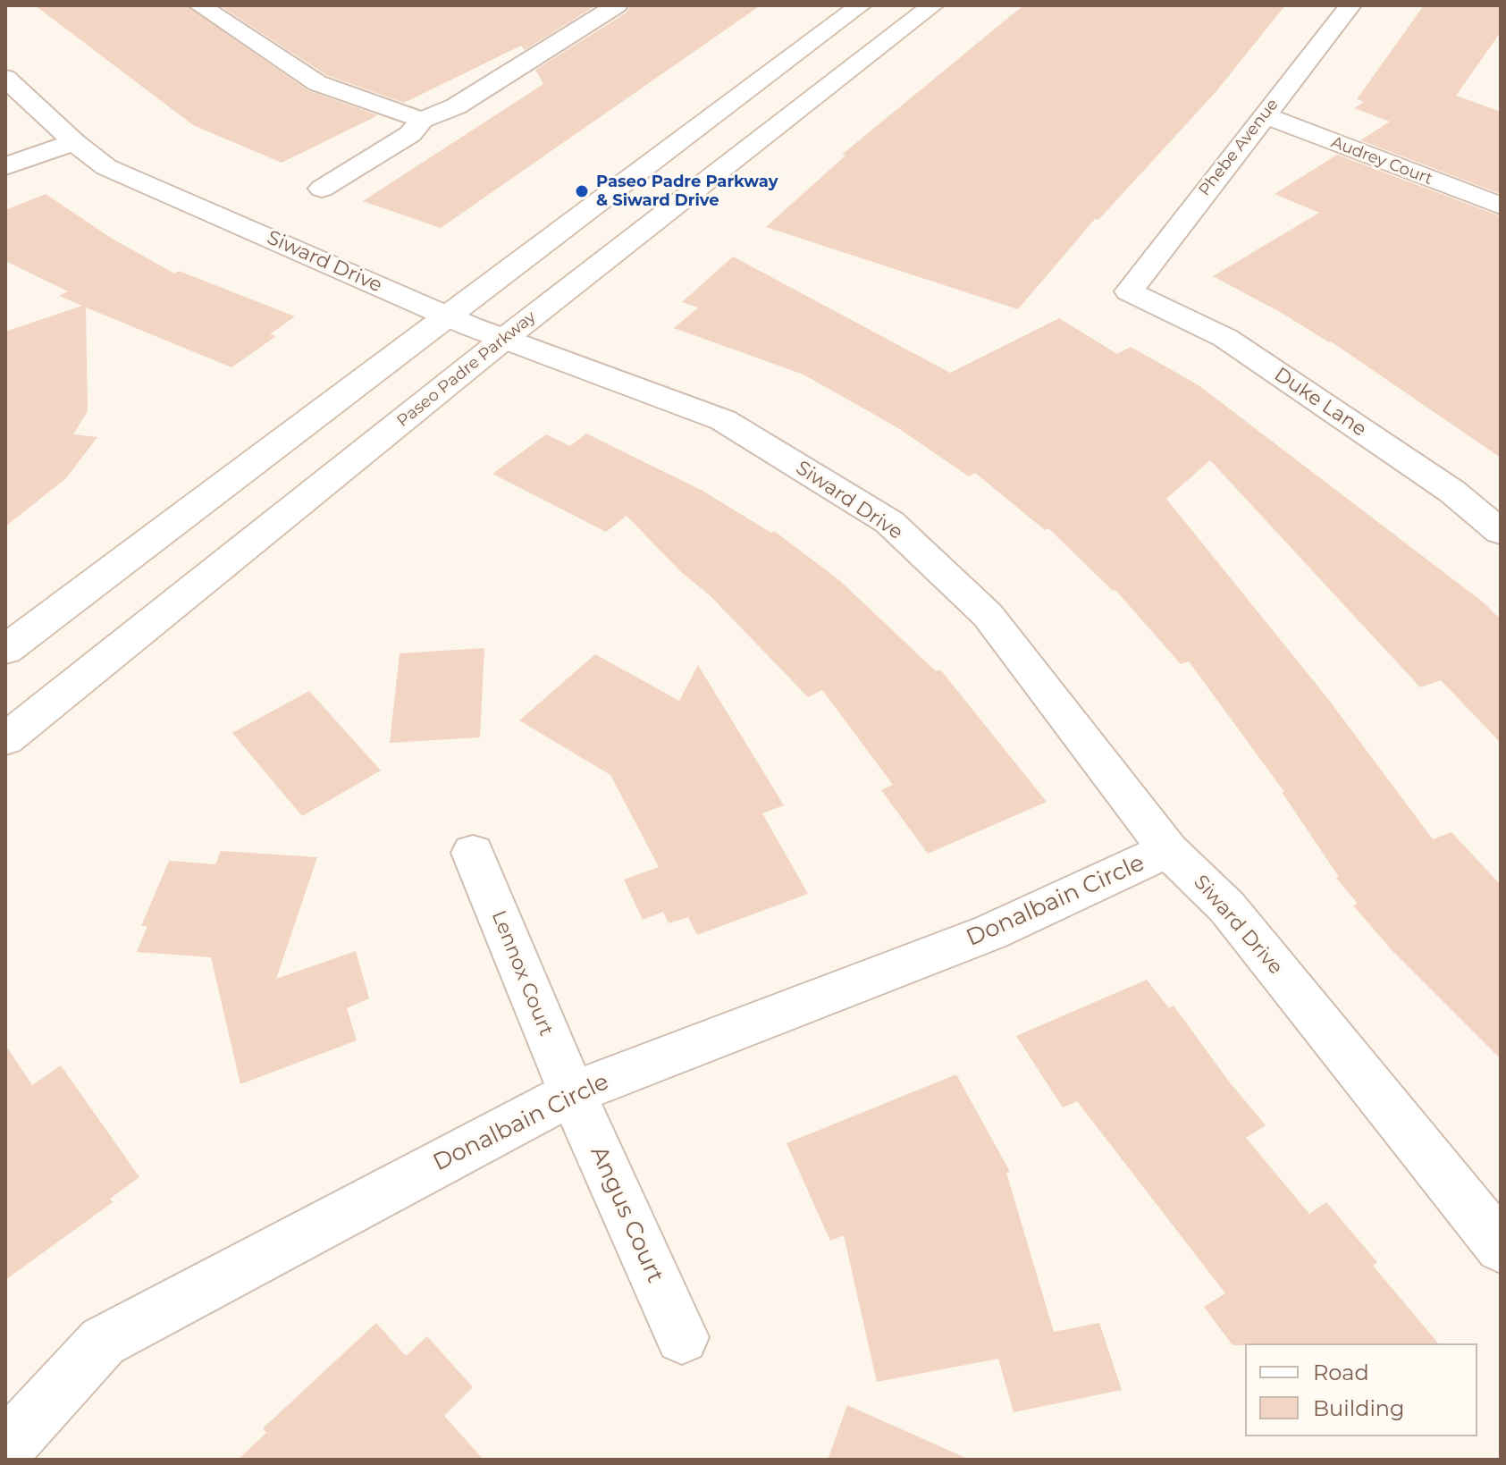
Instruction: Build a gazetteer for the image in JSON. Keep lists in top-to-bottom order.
{
  "streets": {
    "street": [
      "Phebe Avenue",
      "Audrey Court",
      "Siward Drive",
      "Paseo Padre Parkway",
      "Duke Lane",
      "Donalbain Circle",
      "Lennox Court",
      "Angus Court"
    ]
  },
  "crossings": [
    ["Phebe Avenue", "Audrey Court"],
    ["Phebe Avenue", "Duke Lane"],
    ["Siward Drive", "Paseo Padre Parkway"],
    ["Siward Drive", "Donalbain Circle"],
    ["Donalbain Circle", "Lennox Court"],
    ["Donalbain Circle", "Angus Court"],
    ["Lennox Court", "Angus Court"]
  ],
  "places": ["Paseo Padre Parkway & Siward Drive"],
  "legend": ["Road", "Building"]
}
